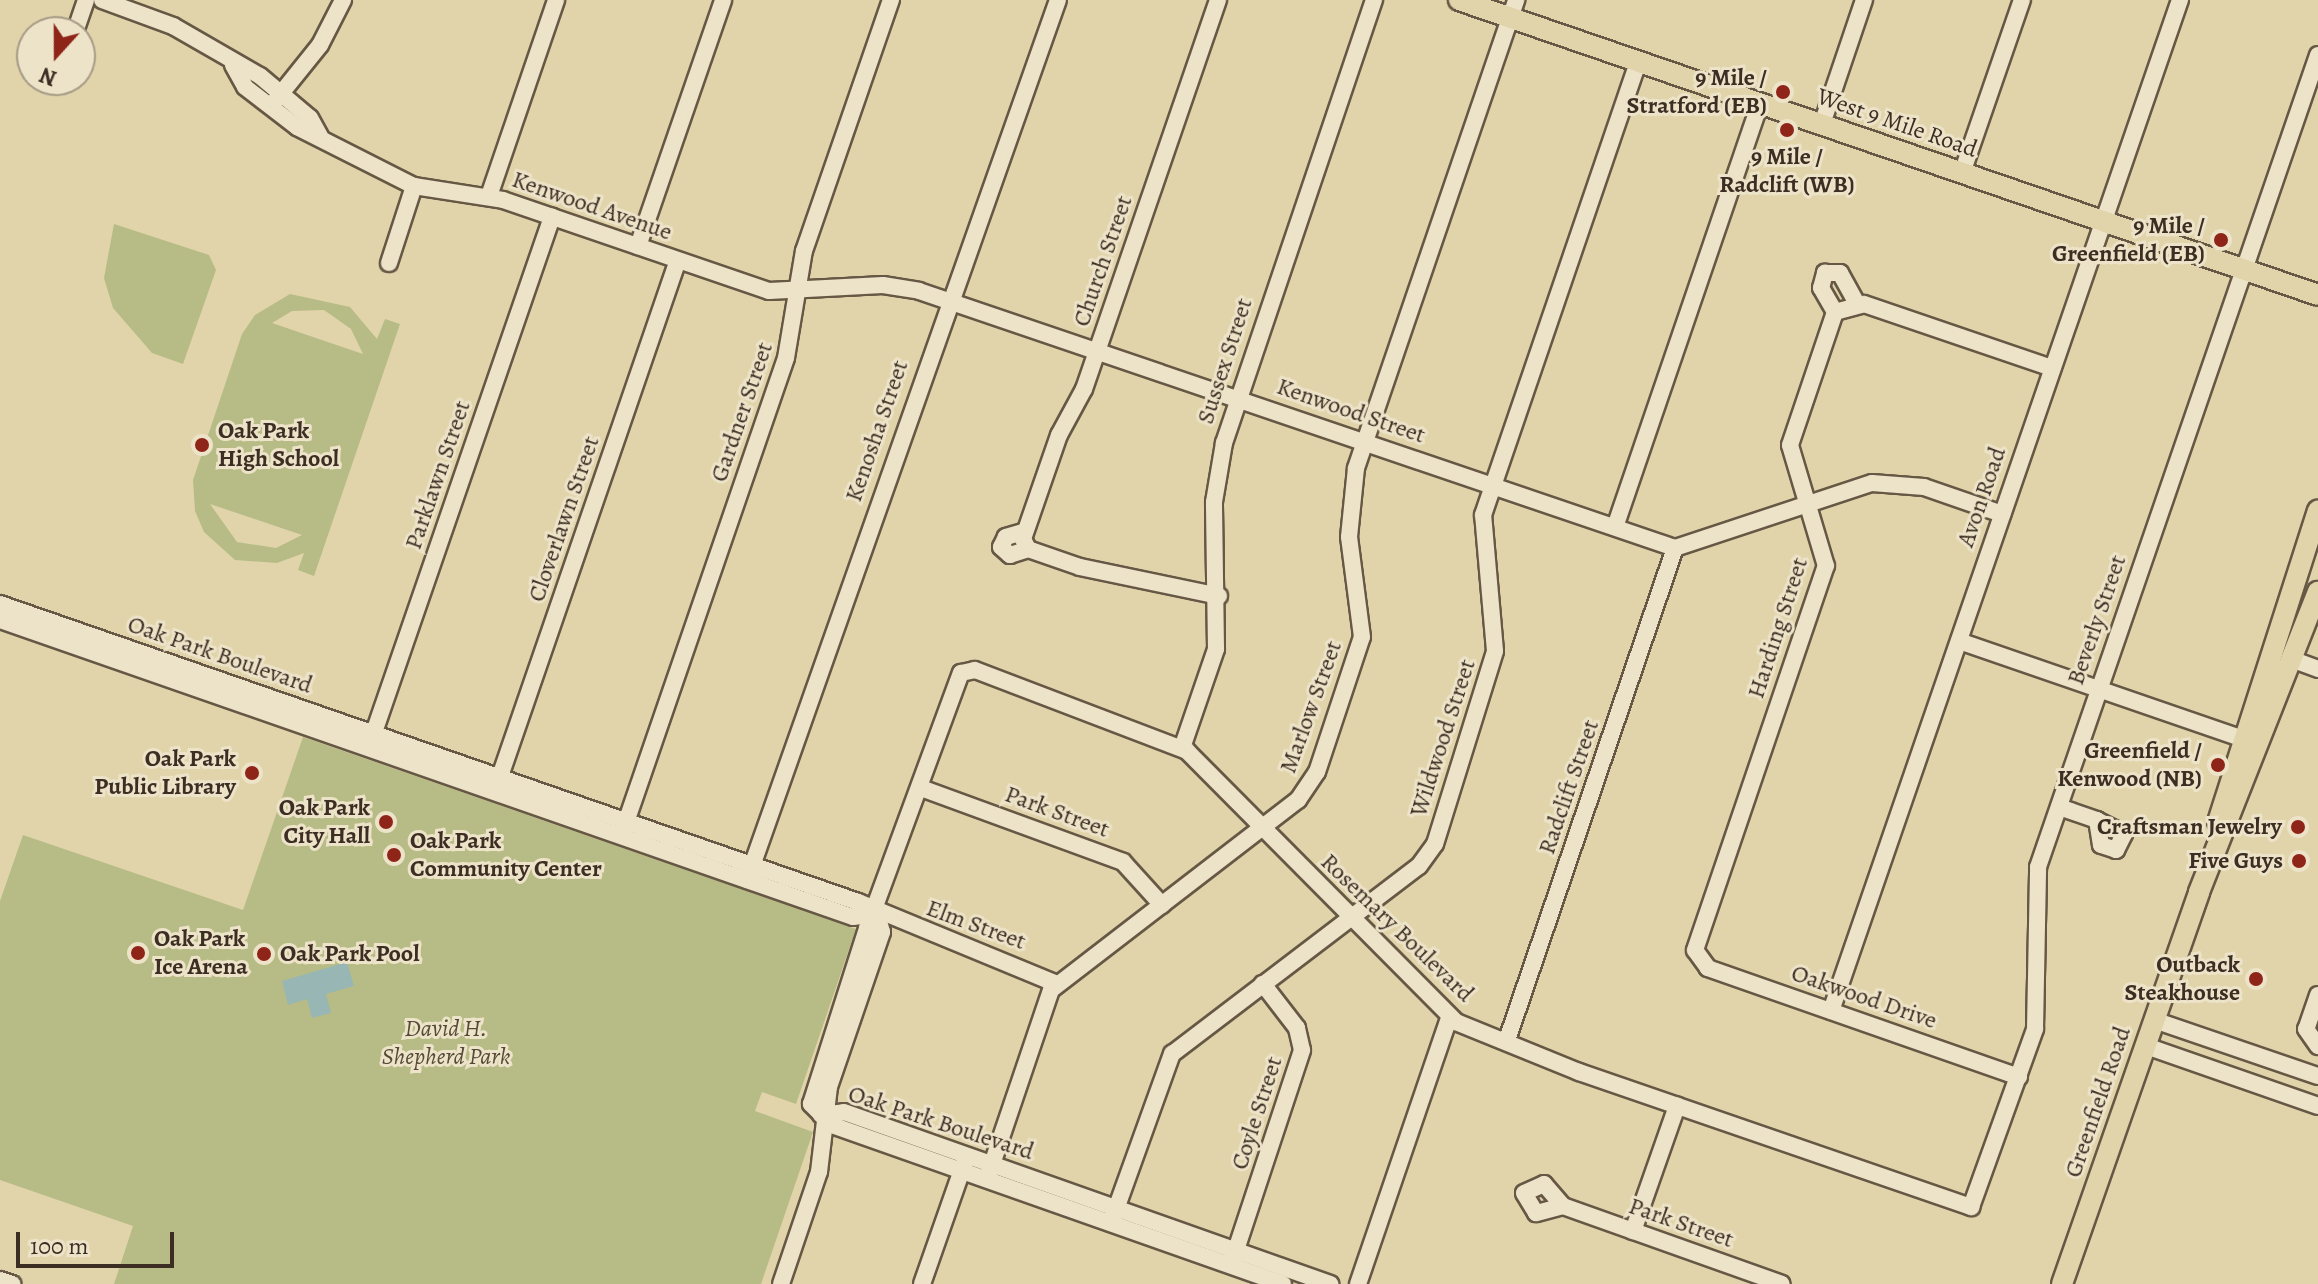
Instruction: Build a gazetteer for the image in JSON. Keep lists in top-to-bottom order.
{
  "streets": {
    "main road": ["West 9 Mile Road", "Greenfield Road"],
    "street": [
      "Kenwood Avenue",
      "Church Street",
      "Sussex Street",
      "Kenwood Street",
      "Gardner Street",
      "Kenosha Street",
      "Parklawn Street",
      "Avon Road",
      "Cloverlawn Street",
      "Beverly Street",
      "Harding Street",
      "Oak Park Boulevard",
      "Marlow Street",
      "Wildwood Street",
      "Radclift Street",
      "Park Street",
      "Elm Street",
      "Rosemary Boulevard",
      "Oakwood Drive",
      "Coyle Street"
    ]
  },
  "crossings": [
    ["West 9 Mile Road", "Avon Road"],
    ["West 9 Mile Road", "Beverly Street"],
    ["West 9 Mile Road", "Marlow Street"],
    ["West 9 Mile Road", "Wildwood Street"],
    ["Kenwood Avenue", "Kenwood Street"],
    ["Kenwood Avenue", "Parklawn Street"],
    ["Kenwood Avenue", "Cloverlawn Street"],
    ["Church Street", "Sussex Street"],
    ["Church Street", "Kenwood Street"],
    ["Sussex Street", "Kenwood Street"],
    ["Sussex Street", "Rosemary Boulevard"],
    ["Kenwood Street", "Gardner Street"],
    ["Kenwood Street", "Kenosha Street"],
    ["Kenwood Street", "Cloverlawn Street"],
    ["Kenwood Street", "Marlow Street"],
    ["Kenwood Street", "Wildwood Street"],
    ["Kenwood Street", "Radclift Street"],
    ["Gardner Street", "Oak Park Boulevard"],
    ["Kenosha Street", "Oak Park Boulevard"],
    ["Parklawn Street", "Oak Park Boulevard"],
    ["Avon Road", "Oakwood Drive"],
    ["Cloverlawn Street", "Oak Park Boulevard"],
    ["Beverly Street", "Rosemary Boulevard"],
    ["Beverly Street", "Oakwood Drive"],
    ["Harding Street", "Oakwood Drive"],
    ["Oak Park Boulevard", "Wildwood Street"],
    ["Oak Park Boulevard", "Elm Street"],
    ["Oak Park Boulevard", "Coyle Street"],
    ["Marlow Street", "Park Street"],
    ["Marlow Street", "Elm Street"],
    ["Marlow Street", "Rosemary Boulevard"],
    ["Wildwood Street", "Rosemary Boulevard"],
    ["Wildwood Street", "Coyle Street"],
    ["Radclift Street", "Rosemary Boulevard"],
    ["Park Street", "Rosemary Boulevard"]
  ],
  "parks": ["David H. Shepherd Park"],
  "places": [
    "9 Mile / Stratford (EB)",
    "9 Mile / Radclift (WB)",
    "9 Mile / Greenfield (EB)",
    "Oak Park High School",
    "Greenfield / Kenwood (NB)",
    "Oak Park Public Library",
    "Oak Park City Hall",
    "Craftsman Jewelry",
    "Oak Park Community Center",
    "Five Guys",
    "Oak Park Ice Arena",
    "Oak Park Pool",
    "Outback Steakhouse"
  ],
  "scale_bar": "100 m",
  "north": "bottom"
}
